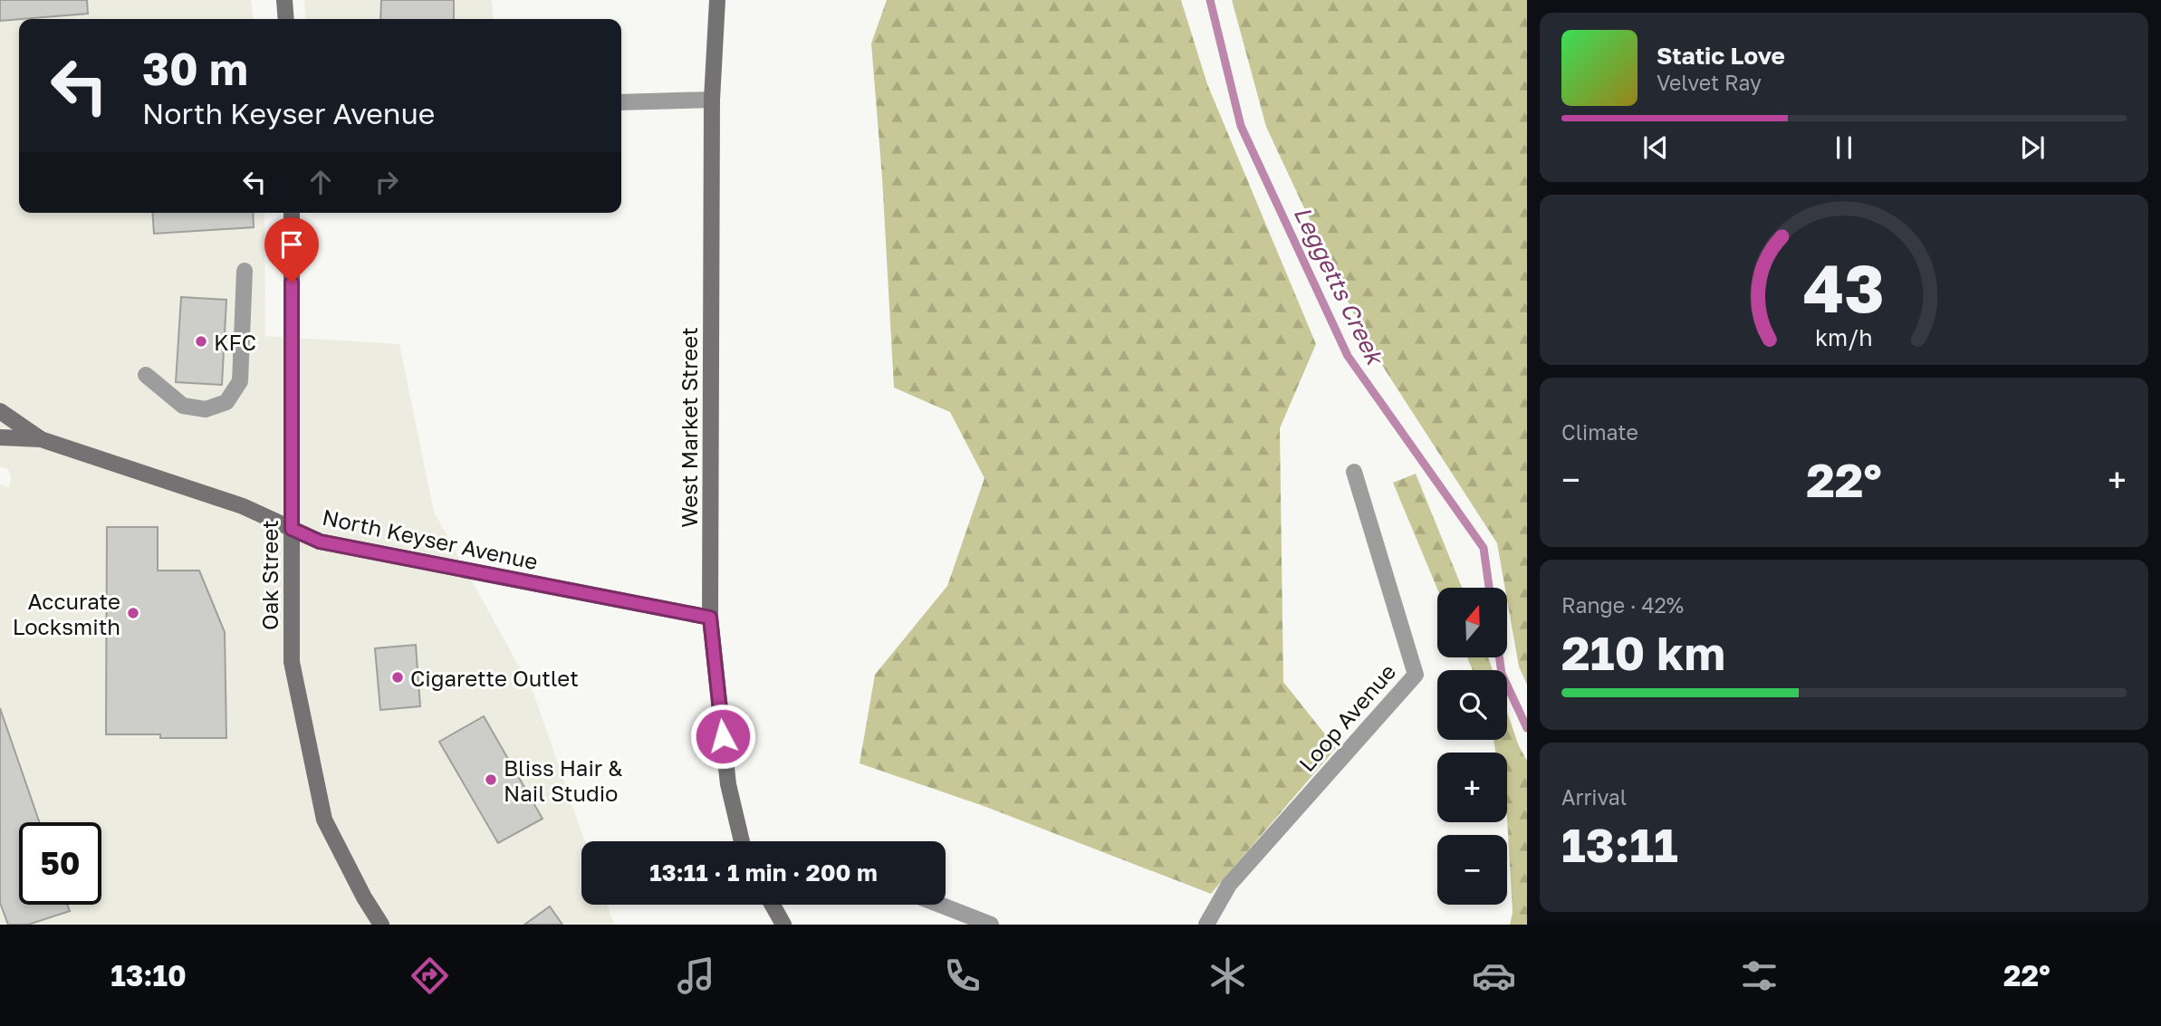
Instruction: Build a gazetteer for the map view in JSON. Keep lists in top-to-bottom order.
{
  "streets": {
    "street": [
      "West Market Street",
      "North Keyser Avenue",
      "Oak Street",
      "Loop Avenue"
    ]
  },
  "crossings": [
    ["West Market Street", "North Keyser Avenue"],
    ["North Keyser Avenue", "Oak Street"]
  ],
  "water": ["Leggetts Creek"],
  "places": [
    "KFC",
    "Accurate Locksmith",
    "Cigarette Outlet",
    "Bliss Hair & Nail Studio"
  ],
  "north": "top",
  "page": {
    "turn": ["30 m", "North Keyser Avenue"],
    "song": ["Static Love", "Velvet Ray"],
    "tile": [
      "Climate",
      ["Range · 42%", "210 km"],
      ["Arrival", "13:11"]
    ],
    "heat": ["−", "22°", "+"],
    "map_buttons": ["+", "−"],
    "limit": "50",
    "trip": "13:11 · 1 min · 200 m",
    "tabs": ["13:10", "22°"],
    "gauge": ["43", "km/h"]
  }
}
